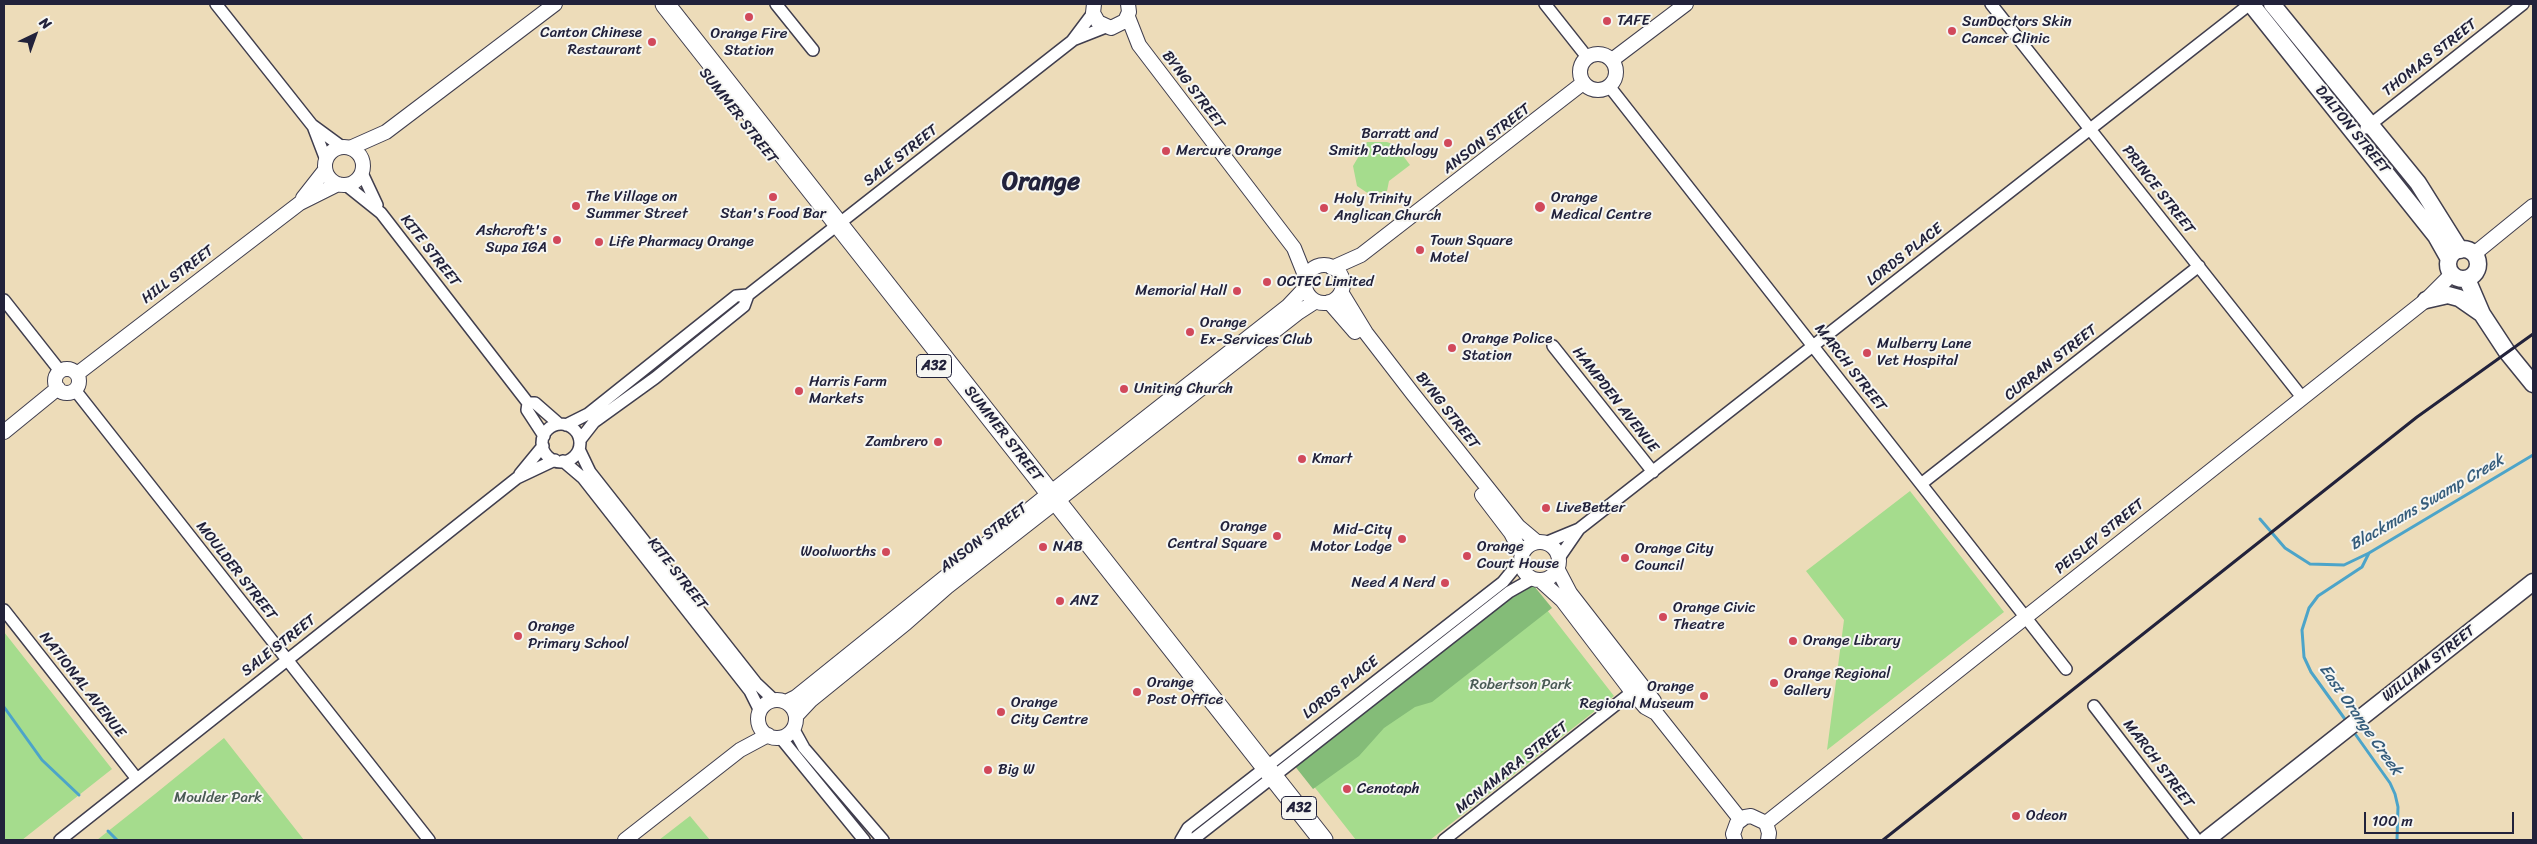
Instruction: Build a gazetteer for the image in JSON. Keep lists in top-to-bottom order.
{
  "streets": {
    "highway": ["SUMMER STREET", "A32"],
    "main road": ["DALTON STREET", "WILLIAM STREET"],
    "street": [
      "THOMAS STREET",
      "BYNG STREET",
      "ANSON STREET",
      "SALE STREET",
      "PRINCE STREET",
      "KITE STREET",
      "LORDS PLACE",
      "HILL STREET",
      "CURRAN STREET",
      "MARCH STREET",
      "HAMPDEN AVENUE",
      "PEISLEY STREET",
      "MOULDER STREET",
      "NATIONAL AVENUE",
      "MCNAMARA STREET"
    ]
  },
  "crossings": [
    ["THOMAS STREET", "DALTON STREET"],
    ["BYNG STREET", "ANSON STREET"],
    ["BYNG STREET", "SALE STREET"],
    ["BYNG STREET", "LORDS PLACE"],
    ["SUMMER STREET", "ANSON STREET"],
    ["SUMMER STREET", "SALE STREET"],
    ["SUMMER STREET", "LORDS PLACE"],
    ["DALTON STREET", "LORDS PLACE"],
    ["DALTON STREET", "PEISLEY STREET"],
    ["ANSON STREET", "KITE STREET"],
    ["ANSON STREET", "MARCH STREET"],
    ["SALE STREET", "KITE STREET"],
    ["SALE STREET", "MOULDER STREET"],
    ["SALE STREET", "NATIONAL AVENUE"],
    ["PRINCE STREET", "LORDS PLACE"],
    ["PRINCE STREET", "CURRAN STREET"],
    ["PRINCE STREET", "PEISLEY STREET"],
    ["KITE STREET", "HILL STREET"],
    ["LORDS PLACE", "MARCH STREET"],
    ["LORDS PLACE", "HAMPDEN AVENUE"],
    ["HILL STREET", "MOULDER STREET"],
    ["CURRAN STREET", "MARCH STREET"],
    ["MARCH STREET", "PEISLEY STREET"]
  ],
  "districts": ["Orange"],
  "water": ["Blackmans Swamp Creek", "East Orange Creek"],
  "parks": ["Robertson Park", "Moulder Park"],
  "places": [
    "Orange Fire Station",
    "TAFE",
    "SunDoctors Skin Cancer Clinic",
    "Canton Chinese Restaurant",
    "Barratt and Smith Pathology",
    "Mercure Orange",
    "Stan's Food Bar",
    "The Village on Summer Street",
    "Orange Medical Centre",
    "Holy Trinity Anglican Church",
    "Ashcroft's Supa IGA",
    "Life Pharmacy Orange",
    "Town Square Motel",
    "OCTEC Limited",
    "Memorial Hall",
    "Orange Ex-Services Club",
    "Orange Police Station",
    "Mulberry Lane Vet Hospital",
    "Uniting Church",
    "Harris Farm Markets",
    "Zambrero",
    "Kmart",
    "LiveBetter",
    "Orange Central Square",
    "Mid-City Motor Lodge",
    "NAB",
    "Woolworths",
    "Orange Court House",
    "Orange City Council",
    "Need A Nerd",
    "ANZ",
    "Orange Civic Theatre",
    "Orange Primary School",
    "Orange Library",
    "Orange Regional Gallery",
    "Orange Post Office",
    "Orange Regional Museum",
    "Orange City Centre",
    "Big W",
    "Cenotaph",
    "Odeon"
  ],
  "scale_bar": "100 m",
  "north": "top right"
}
